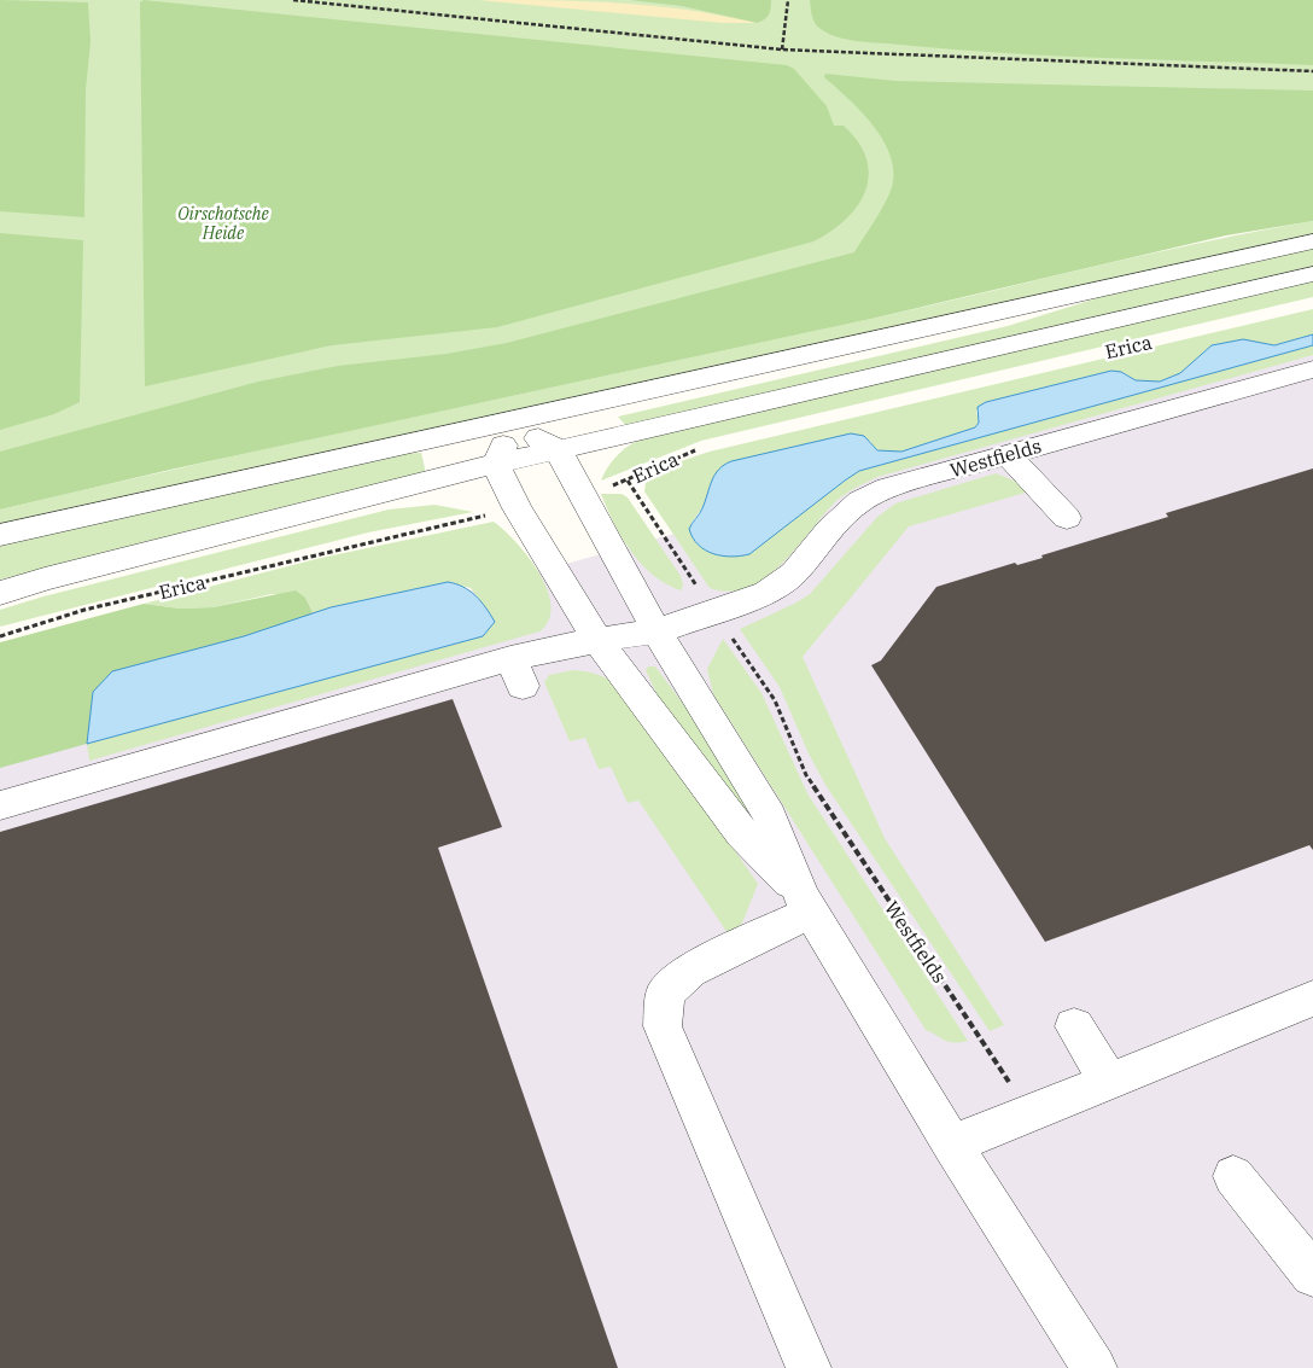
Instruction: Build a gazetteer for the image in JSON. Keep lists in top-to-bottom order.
{
  "streets": {
    "street": ["Erica", "Westfields"]
  },
  "crossings": [
    ["Erica", "Westfields"]
  ],
  "parks": ["Oirschotsche Heide"]
}
